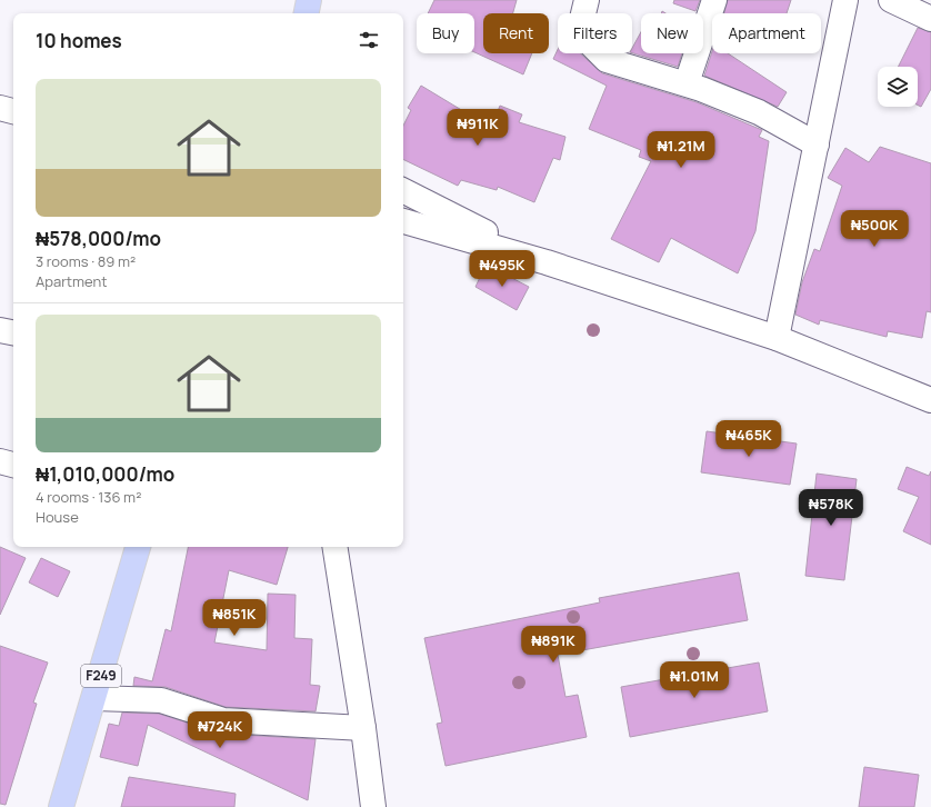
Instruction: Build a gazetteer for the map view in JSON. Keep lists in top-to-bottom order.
{
  "streets": {
    "main road": ["F249"]
  },
  "page": {
    "chip": [
      "Buy",
      "Rent",
      "Filters",
      "New",
      "Apartment"
    ],
    "heading": "10 homes",
    "list": [
      {
        "name": "₦578,000/mo",
        "note": "3 rooms · 89 m² · Apartment"
      },
      {
        "name": "₦1,010,000/mo",
        "note": "4 rooms · 136 m² · House"
      }
    ],
    "price": [
      "₦911K",
      "₦1.21M",
      "₦500K",
      "₦495K",
      "₦465K",
      "₦578K",
      "₦851K",
      "₦891K",
      "₦1.01M",
      "₦724K"
    ]
  }
}
